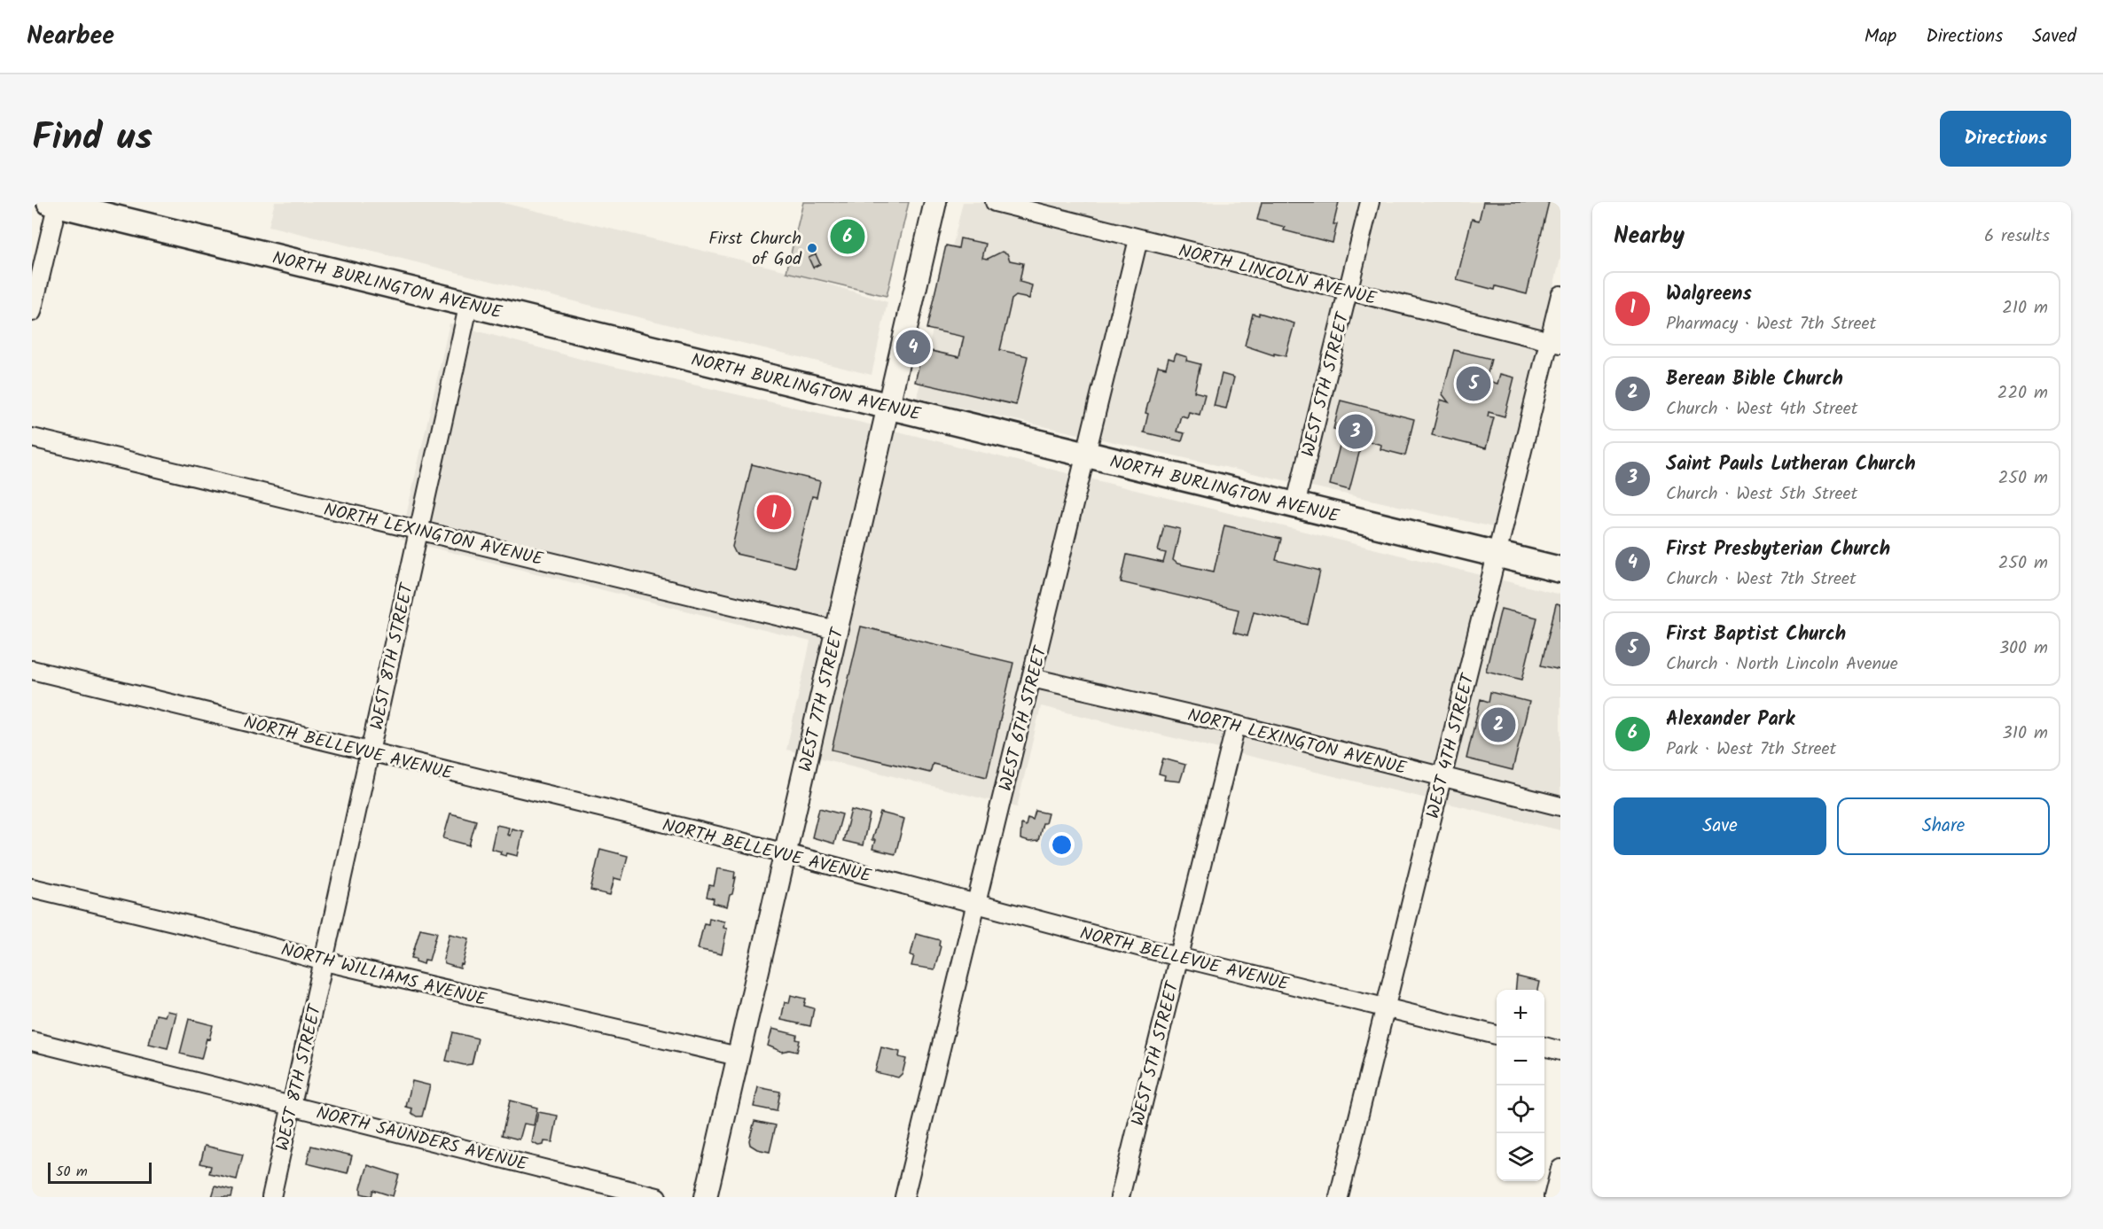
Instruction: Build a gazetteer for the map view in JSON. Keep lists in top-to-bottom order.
{
  "streets": {
    "highway": ["NORTH BURLINGTON AVENUE"],
    "main road": ["WEST 7TH STREET"],
    "street": [
      "NORTH LINCOLN AVENUE",
      "WEST 5TH STREET",
      "NORTH LEXINGTON AVENUE",
      "WEST 8TH STREET",
      "WEST 6TH STREET",
      "WEST 4TH STREET",
      "NORTH BELLEVUE AVENUE",
      "NORTH WILLIAMS AVENUE",
      "NORTH SAUNDERS AVENUE"
    ]
  },
  "crossings": [
    ["NORTH LINCOLN AVENUE", "WEST 5TH STREET"],
    ["NORTH LINCOLN AVENUE", "WEST 6TH STREET"],
    ["NORTH LINCOLN AVENUE", "WEST 4TH STREET"],
    ["NORTH BURLINGTON AVENUE", "WEST 5TH STREET"],
    ["NORTH BURLINGTON AVENUE", "WEST 8TH STREET"],
    ["NORTH BURLINGTON AVENUE", "WEST 7TH STREET"],
    ["NORTH BURLINGTON AVENUE", "WEST 6TH STREET"],
    ["NORTH BURLINGTON AVENUE", "WEST 4TH STREET"],
    ["WEST 5TH STREET", "NORTH LEXINGTON AVENUE"],
    ["WEST 5TH STREET", "NORTH BELLEVUE AVENUE"],
    ["NORTH LEXINGTON AVENUE", "WEST 8TH STREET"],
    ["NORTH LEXINGTON AVENUE", "WEST 7TH STREET"],
    ["NORTH LEXINGTON AVENUE", "WEST 6TH STREET"],
    ["NORTH LEXINGTON AVENUE", "WEST 4TH STREET"],
    ["WEST 8TH STREET", "NORTH BELLEVUE AVENUE"],
    ["WEST 8TH STREET", "NORTH WILLIAMS AVENUE"],
    ["WEST 8TH STREET", "NORTH SAUNDERS AVENUE"],
    ["WEST 7TH STREET", "NORTH BELLEVUE AVENUE"],
    ["WEST 7TH STREET", "NORTH WILLIAMS AVENUE"],
    ["WEST 6TH STREET", "NORTH BELLEVUE AVENUE"],
    ["WEST 4TH STREET", "NORTH BELLEVUE AVENUE"]
  ],
  "places": ["First Church of God"],
  "scale_bar": "50 m",
  "page": {
    "header": "Nearbee",
    "nav": ["Map", "Directions", "Saved"],
    "title": "Find us",
    "buttons": [
      "Directions",
      ["Save", "Share"]
    ],
    "heading": ["Nearby", "6 results"],
    "pins": [
      "6",
      "4",
      "5",
      "3",
      "1",
      "2"
    ],
    "list": [
      {
        "mark": "1",
        "name": "Walgreens",
        "note": "Pharmacy · West 7th Street",
        "value": "210 m"
      },
      {
        "mark": "2",
        "name": "Berean Bible Church",
        "note": "Church · West 4th Street",
        "value": "220 m"
      },
      {
        "mark": "3",
        "name": "Saint Pauls Lutheran Church",
        "note": "Church · West 5th Street",
        "value": "250 m"
      },
      {
        "mark": "4",
        "name": "First Presbyterian Church",
        "note": "Church · West 7th Street",
        "value": "250 m"
      },
      {
        "mark": "5",
        "name": "First Baptist Church",
        "note": "Church · North Lincoln Avenue",
        "value": "300 m"
      },
      {
        "mark": "6",
        "name": "Alexander Park",
        "note": "Park · West 7th Street",
        "value": "310 m"
      }
    ],
    "map_buttons": ["+", "−"],
    "scale": "50 m"
  }
}
